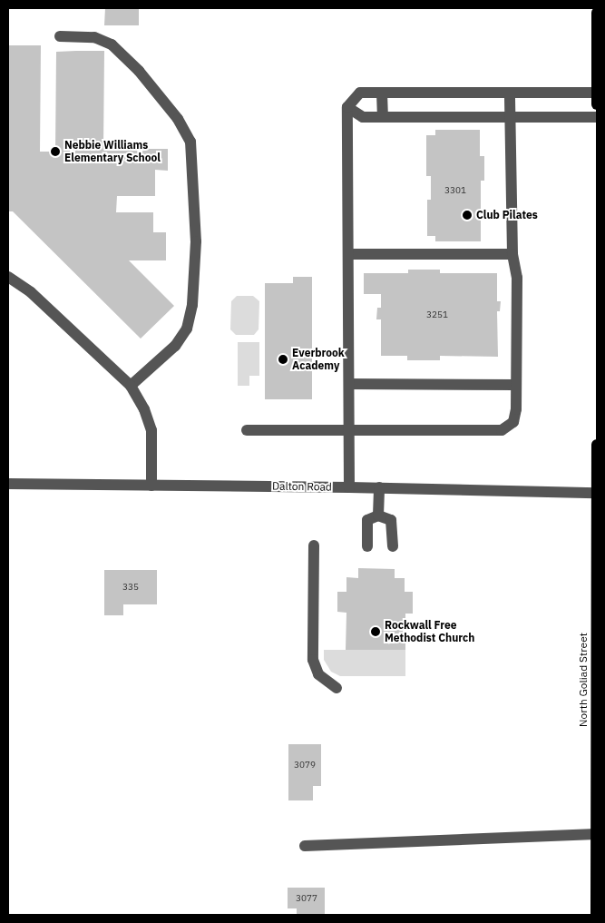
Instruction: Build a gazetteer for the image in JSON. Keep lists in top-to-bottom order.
{
  "streets": {
    "main road": ["North Goliad Street"],
    "street": ["Dalton Road"]
  },
  "crossings": [
    ["Dalton Road", "North Goliad Street"]
  ],
  "places": [
    "Nebbie Williams Elementary School",
    "Club Pilates",
    "Everbrook Academy",
    "Rockwall Free Methodist Church"
  ],
  "house_numbers": [
    "3301",
    "3251",
    "335",
    "3079",
    "3077"
  ]
}
